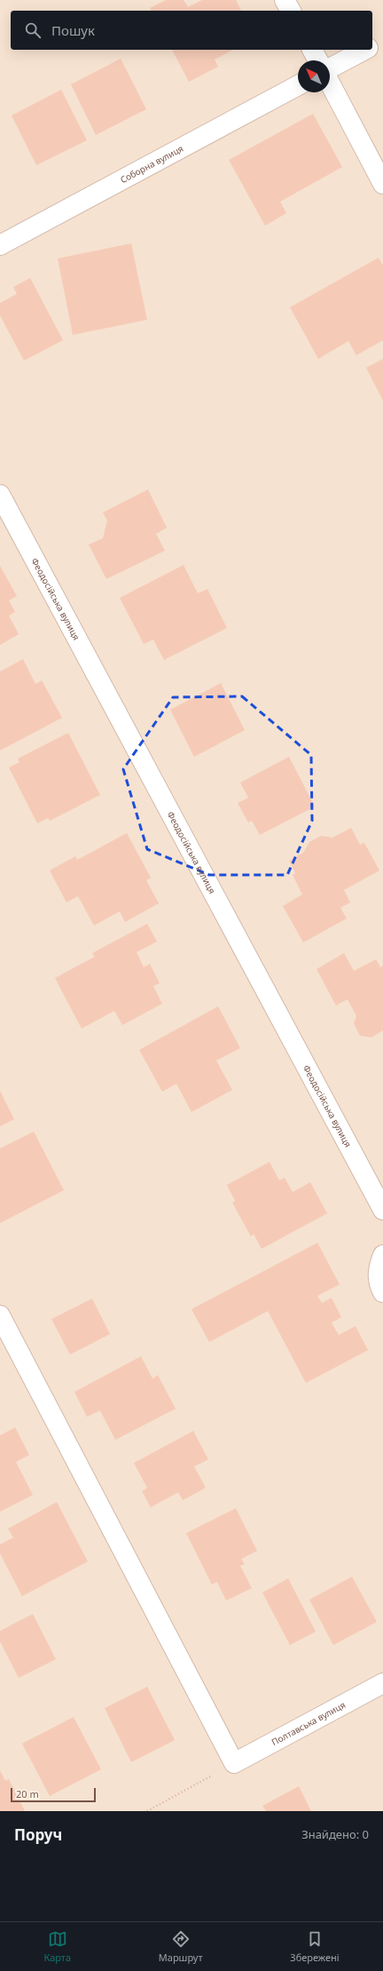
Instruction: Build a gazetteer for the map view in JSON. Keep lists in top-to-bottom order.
{
  "streets": {
    "street": ["Соборна вулиця", "Феодосійська вулиця", "Полтавська вулиця"]
  },
  "scale_bar": "20 m",
  "north": "top left",
  "page": {
    "search": "Пошук",
    "scale": "20 m",
    "heading": ["Поруч", "Знайдено: 0"],
    "nav": ["Карта", "Маршрут", "Збережені"]
  }
}
